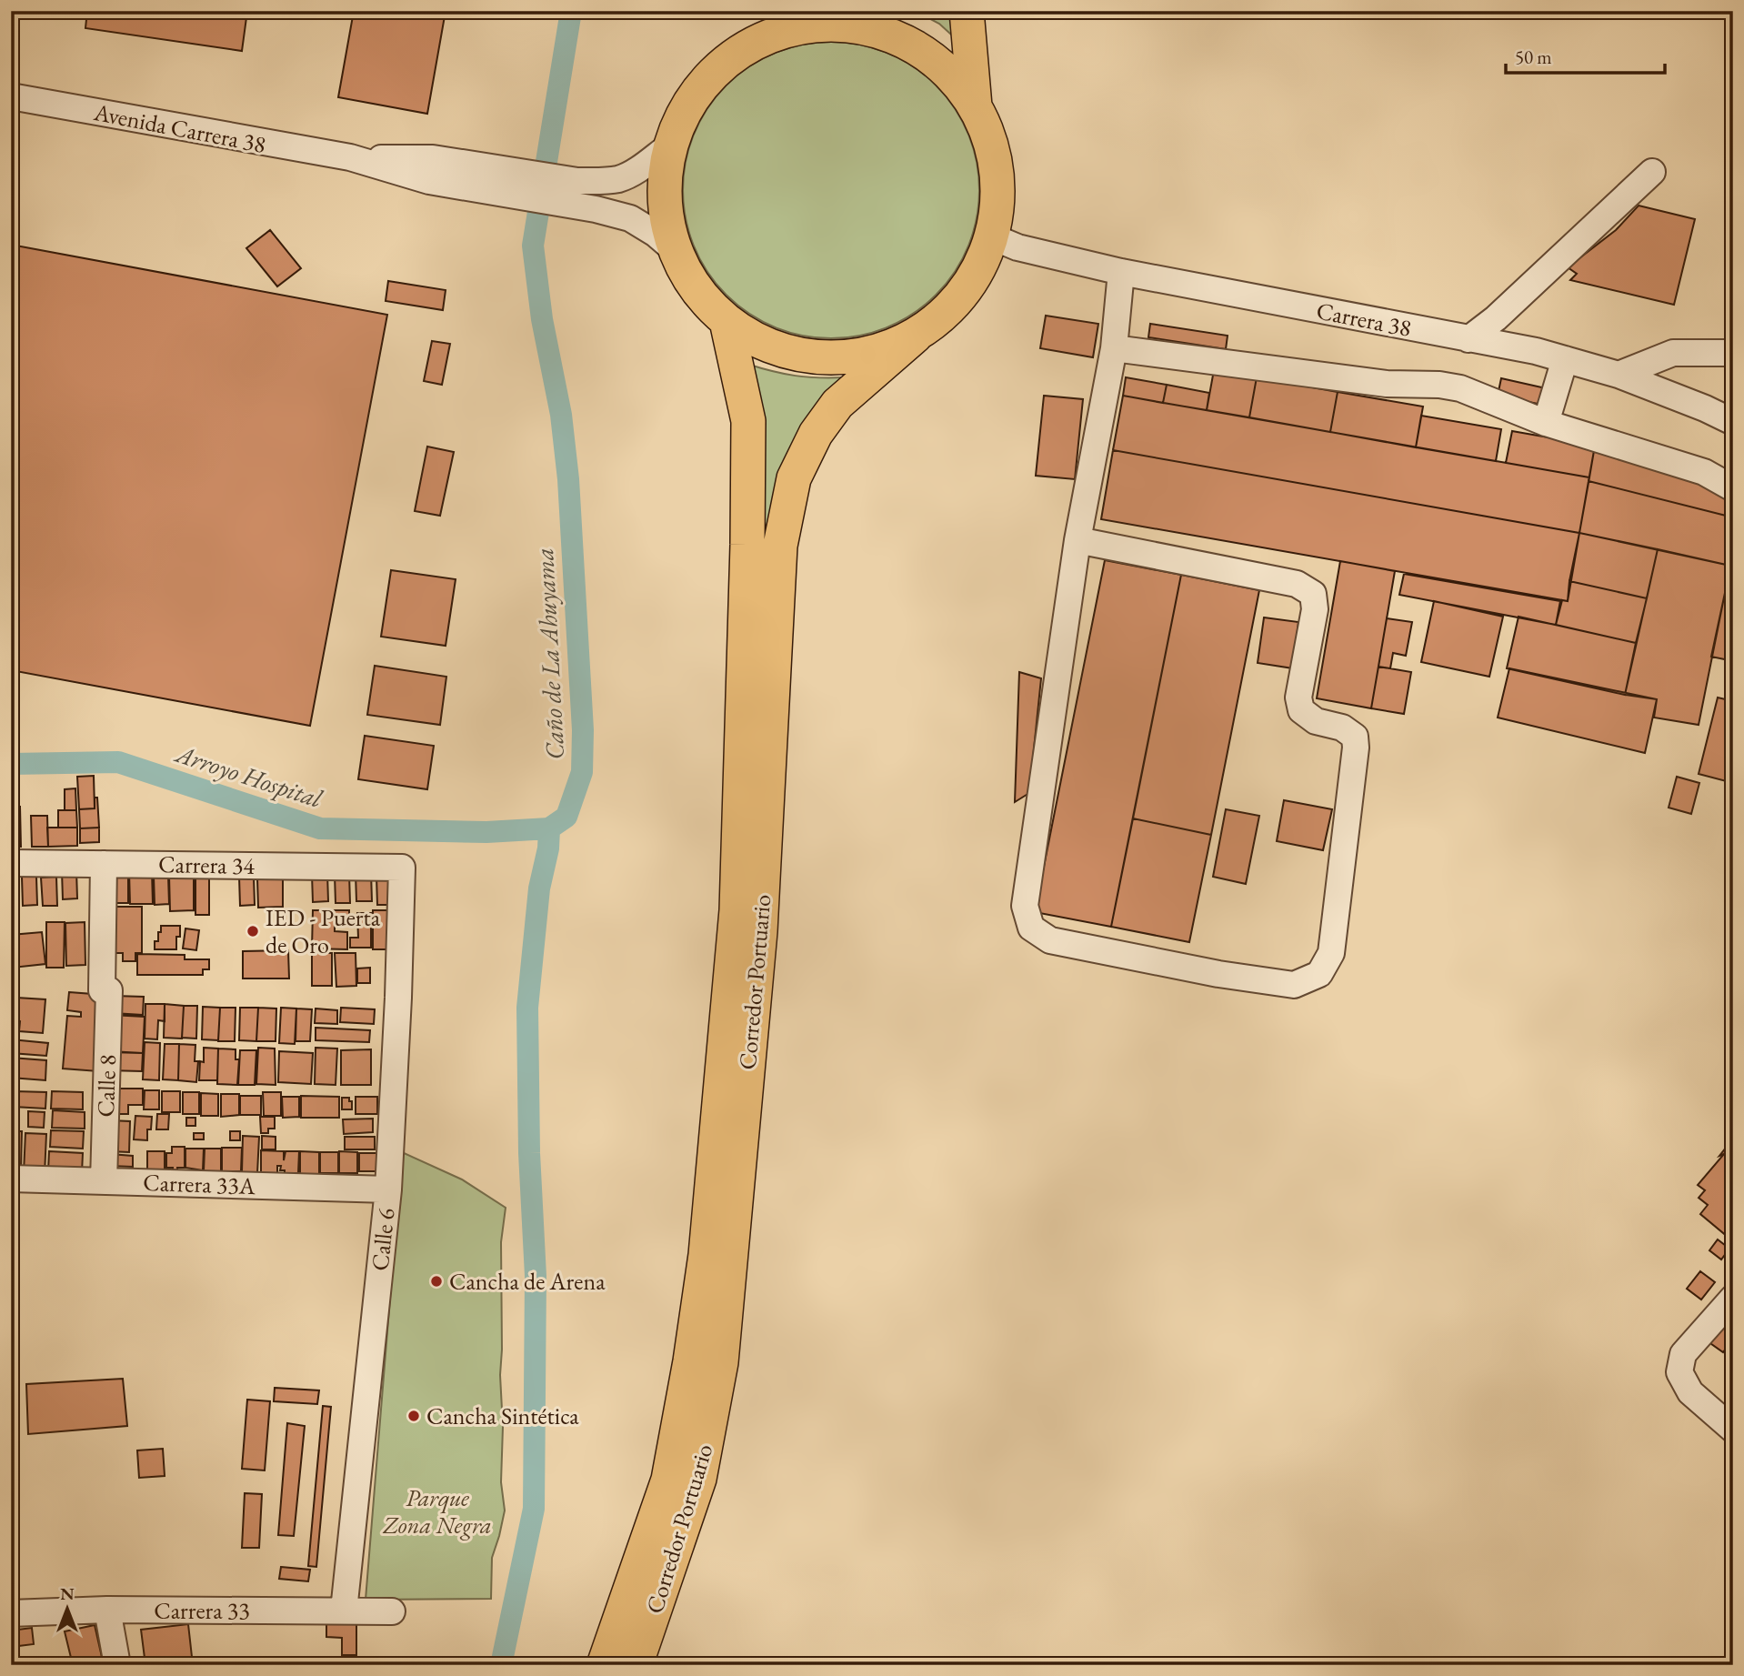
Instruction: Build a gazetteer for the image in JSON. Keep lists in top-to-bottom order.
{
  "streets": {
    "main road": ["Corredor Portuario"],
    "street": [
      "Avenida Carrera 38",
      "Carrera 38",
      "Carrera 34",
      "Calle 8",
      "Carrera 33A",
      "Calle 6",
      "Carrera 33"
    ]
  },
  "crossings": [
    ["Carrera 34", "Calle 8"],
    ["Carrera 34", "Calle 6"],
    ["Calle 8", "Carrera 33A"],
    ["Carrera 33A", "Calle 6"],
    ["Calle 6", "Carrera 33"]
  ],
  "water": ["Caño de La Ahuyama", "Arroyo Hospital"],
  "parks": ["Parque Zona Negra"],
  "places": ["IED - Puerta de Oro", "Cancha de Arena", "Cancha Sintética"],
  "scale_bar": "50 m",
  "north": "top"
}
